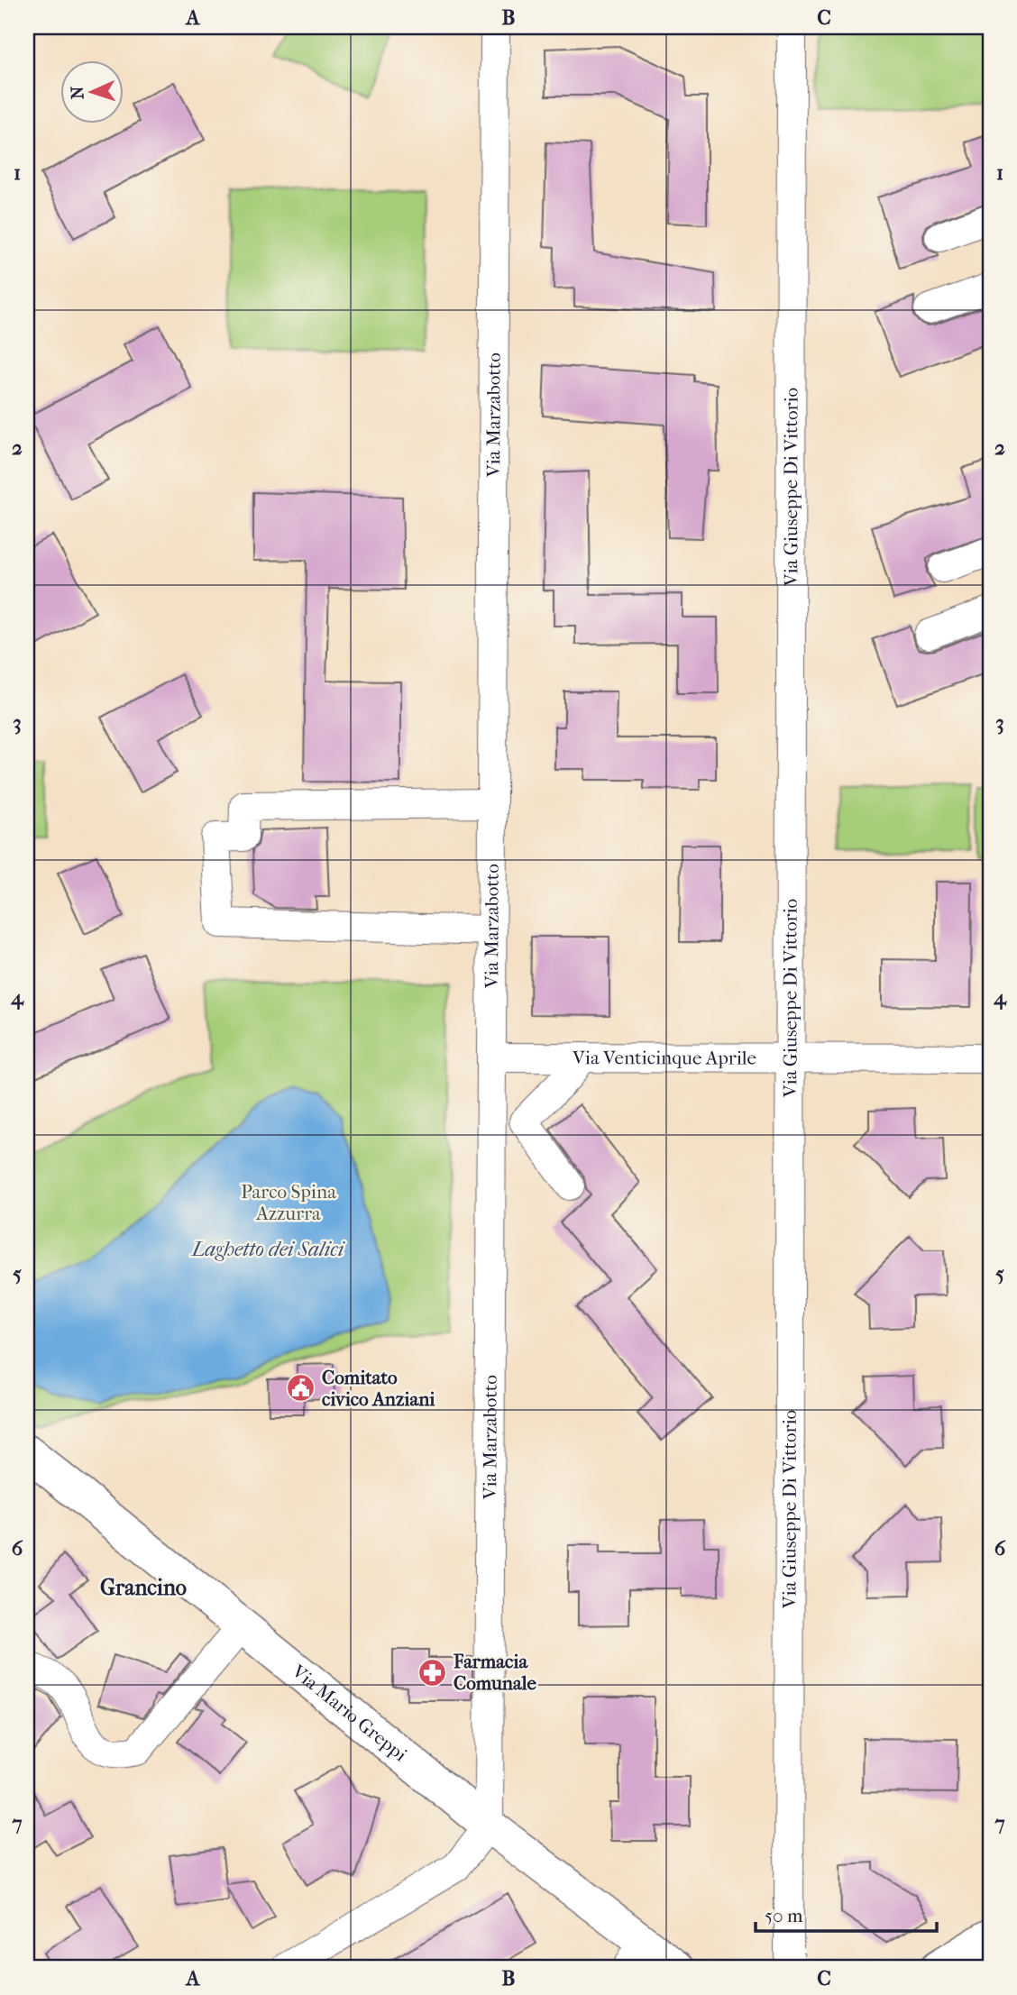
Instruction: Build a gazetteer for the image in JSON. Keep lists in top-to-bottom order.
{
  "streets": {
    "main road": ["Via Mario Greppi"],
    "street": ["Via Marzabotto", "Via Giuseppe Di Vittorio", "Via Venticinque Aprile"]
  },
  "crossings": [
    ["Via Marzabotto", "Via Venticinque Aprile"],
    ["Via Marzabotto", "Via Mario Greppi"],
    ["Via Giuseppe Di Vittorio", "Via Venticinque Aprile"]
  ],
  "districts": ["Grancino"],
  "water": ["Laghetto dei Salici"],
  "parks": ["Parco Spina Azzurra"],
  "places": {
    "public building": ["Comitato civico Anziani"],
    "pharmacy": ["Farmacia Comunale"]
  },
  "scale_bar": "50 m",
  "north": "left",
  "grid": {
    "columns": ["A", "B", "C"],
    "rows": [
      "1",
      "2",
      "3",
      "4",
      "5",
      "6",
      "7"
    ]
  }
}
